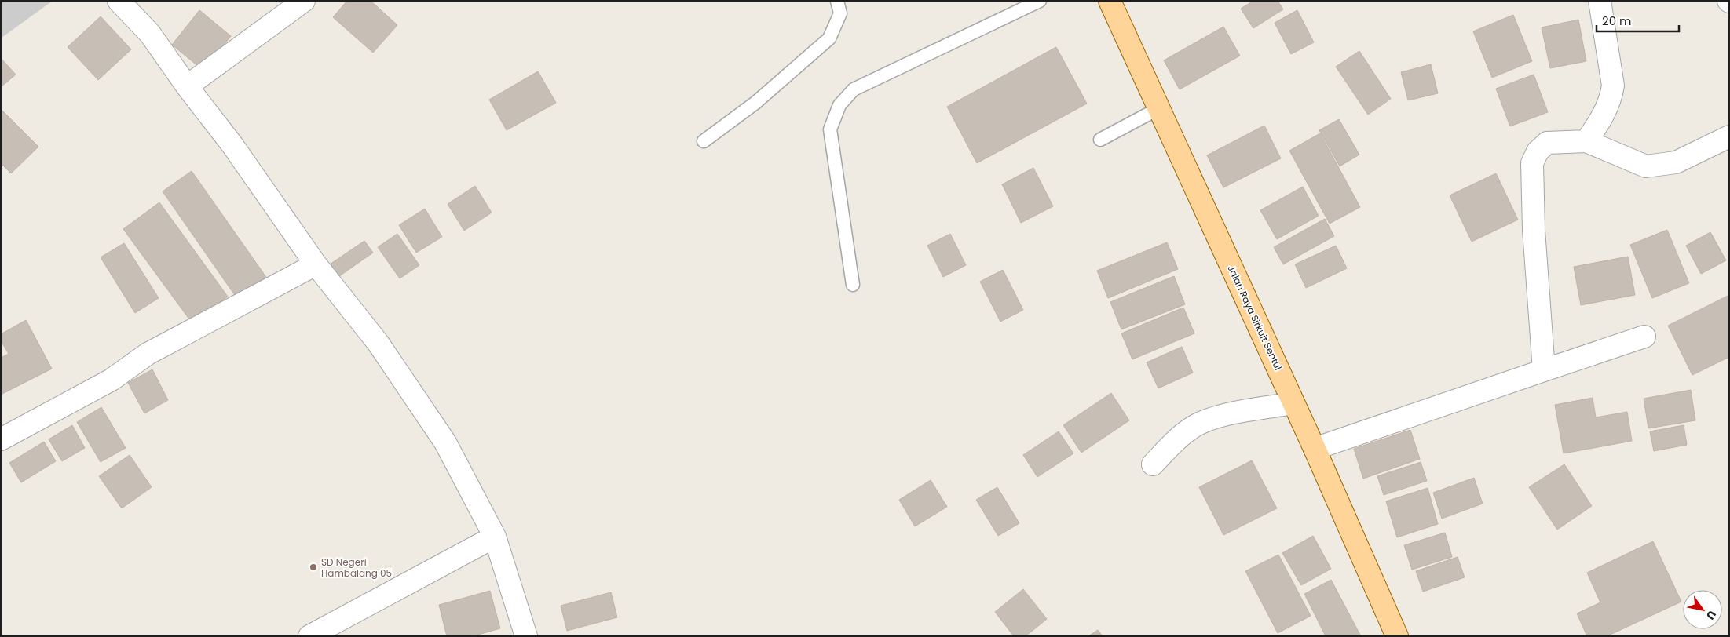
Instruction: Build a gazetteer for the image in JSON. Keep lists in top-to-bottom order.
{
  "streets": {
    "main road": ["Jalan Raya Sirkuit Sentul"]
  },
  "places": ["SD Negeri Hambalang 05"],
  "scale_bar": "20 m",
  "north": "bottom right"
}
